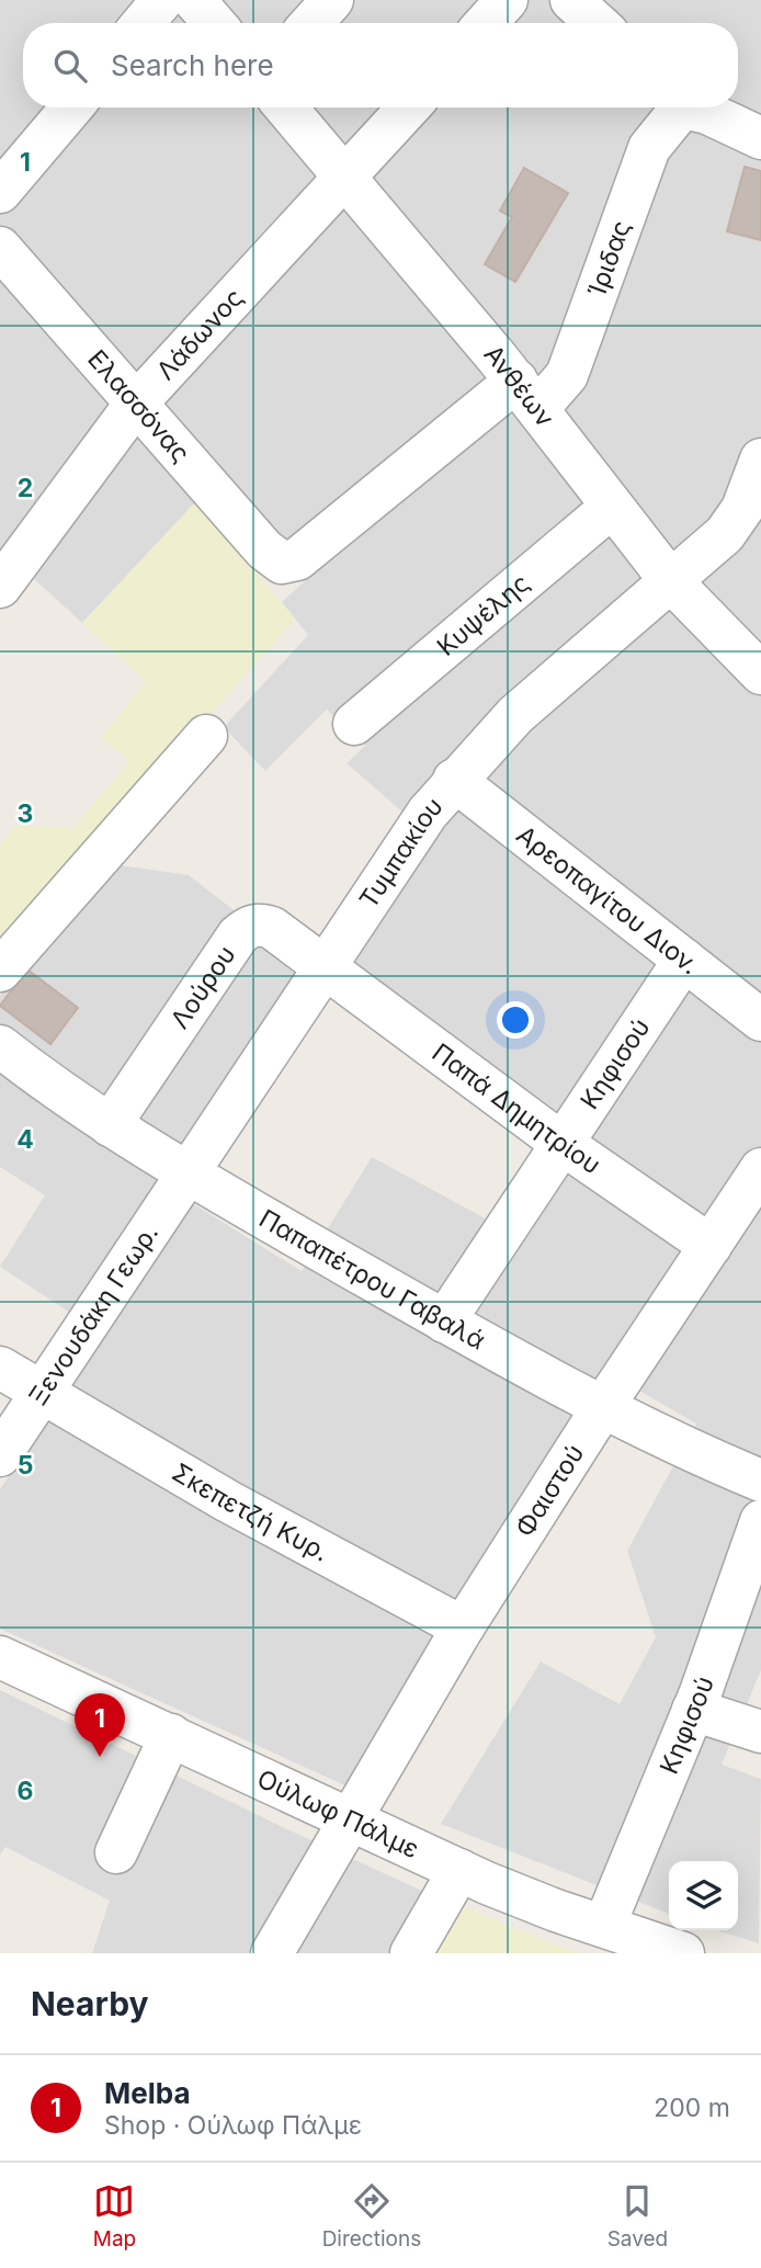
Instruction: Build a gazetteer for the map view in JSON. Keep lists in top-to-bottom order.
{
  "streets": {
    "street": [
      "Ίριδας",
      "Λάδωνος",
      "Ανθέων",
      "Ελασσόνας",
      "Κυψέλης",
      "Τυμπακίου",
      "Αρεοπαγίτου Διον.",
      "Λούρου",
      "Κηφισού",
      "Παπά Δημητρίου",
      "Παπαπέτρου Γαβαλά",
      "Ξενουδάκη Γεωρ.",
      "Φαιστού",
      "Σκεπετζή Κυρ.",
      "Ούλωφ Πάλμε"
    ]
  },
  "crossings": [
    ["Ίριδας", "Ανθέων"],
    ["Ίριδας", "Ελασσόνας"],
    ["Λάδωνος", "Ανθέων"],
    ["Λάδωνος", "Ελασσόνας"],
    ["Ανθέων", "Κυψέλης"],
    ["Ανθέων", "Τυμπακίου"],
    ["Τυμπακίου", "Αρεοπαγίτου Διον."],
    ["Τυμπακίου", "Λούρου"],
    ["Τυμπακίου", "Παπά Δημητρίου"],
    ["Τυμπακίου", "Παπαπέτρου Γαβαλά"],
    ["Τυμπακίου", "Ξενουδάκη Γεωρ."],
    ["Αρεοπαγίτου Διον.", "Κηφισού"],
    ["Λούρου", "Παπά Δημητρίου"],
    ["Λούρου", "Παπαπέτρου Γαβαλά"],
    ["Κηφισού", "Παπά Δημητρίου"],
    ["Κηφισού", "Παπαπέτρου Γαβαλά"],
    ["Κηφισού", "Ούλωφ Πάλμε"],
    ["Παπά Δημητρίου", "Φαιστού"],
    ["Παπαπέτρου Γαβαλά", "Ξενουδάκη Γεωρ."],
    ["Παπαπέτρου Γαβαλά", "Φαιστού"],
    ["Ξενουδάκη Γεωρ.", "Σκεπετζή Κυρ."],
    ["Φαιστού", "Σκεπετζή Κυρ."],
    ["Φαιστού", "Ούλωφ Πάλμε"]
  ],
  "page": {
    "search": "Search here",
    "pins": "1",
    "heading": "Nearby",
    "list": [
      {
        "mark": "1",
        "name": "Melba",
        "note": "Shop · Ούλωφ Πάλμε",
        "value": "200 m"
      }
    ],
    "nav": ["Map", "Directions", "Saved"]
  },
  "grid": {
    "rows": [
      "1",
      "2",
      "3",
      "4",
      "5",
      "6"
    ]
  }
}
